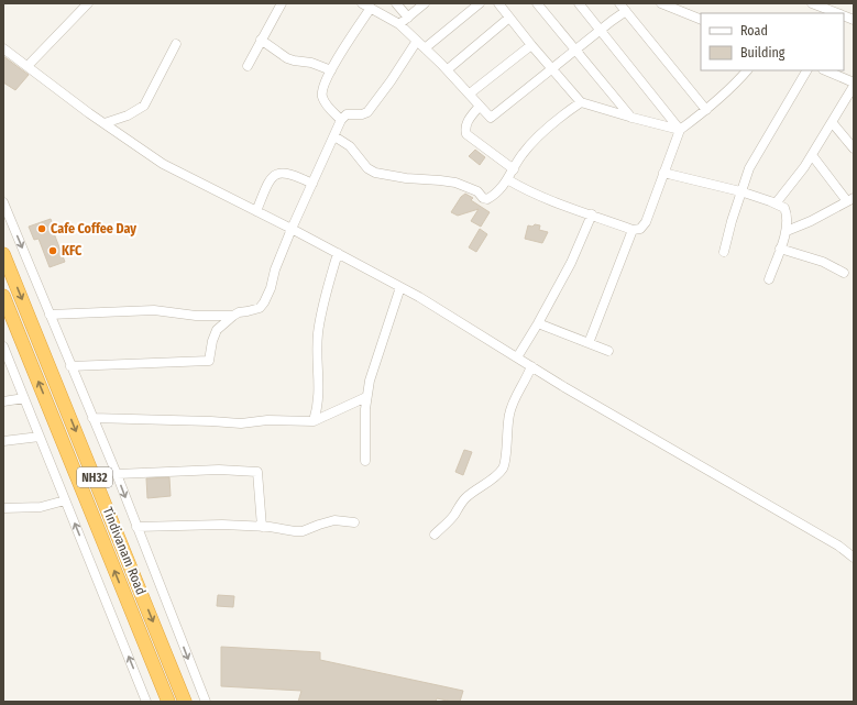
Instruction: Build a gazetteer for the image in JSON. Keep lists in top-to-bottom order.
{
  "streets": {
    "highway": ["NH32", "Tindivanam Road"]
  },
  "places": ["Cafe Coffee Day", "KFC"],
  "legend": ["Road", "Building"]
}
